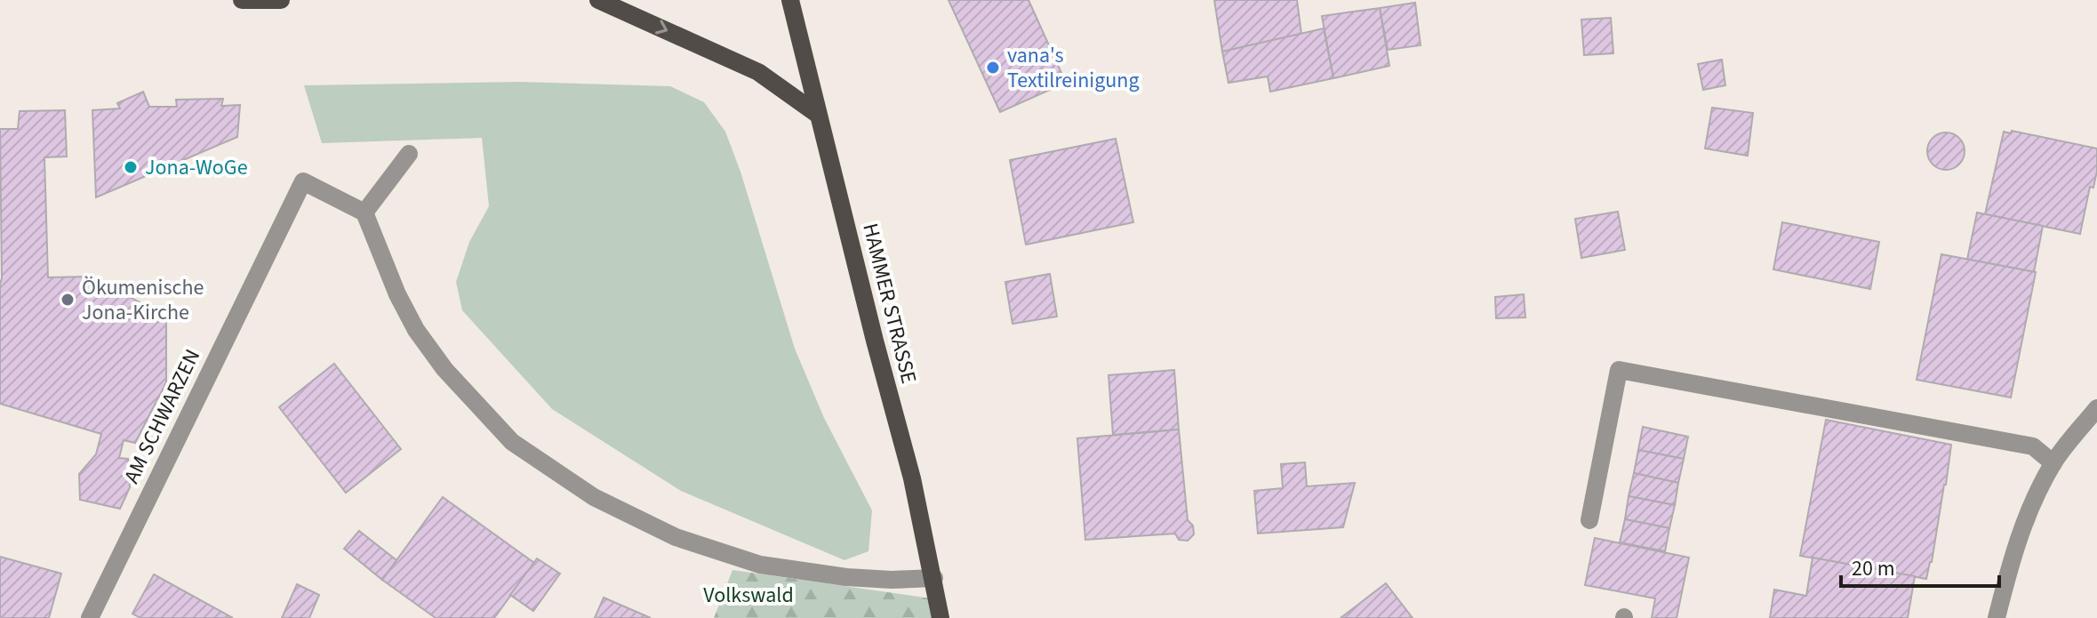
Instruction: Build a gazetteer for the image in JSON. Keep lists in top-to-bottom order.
{
  "streets": {
    "main road": ["HAMMER STRASSE"],
    "street": ["AM SCHWARZEN"]
  },
  "parks": ["Volkswald"],
  "places": ["vana's Textilreinigung", "Jona-WoGe", "Ökumenische Jona-Kirche"],
  "scale_bar": "20 m"
}
